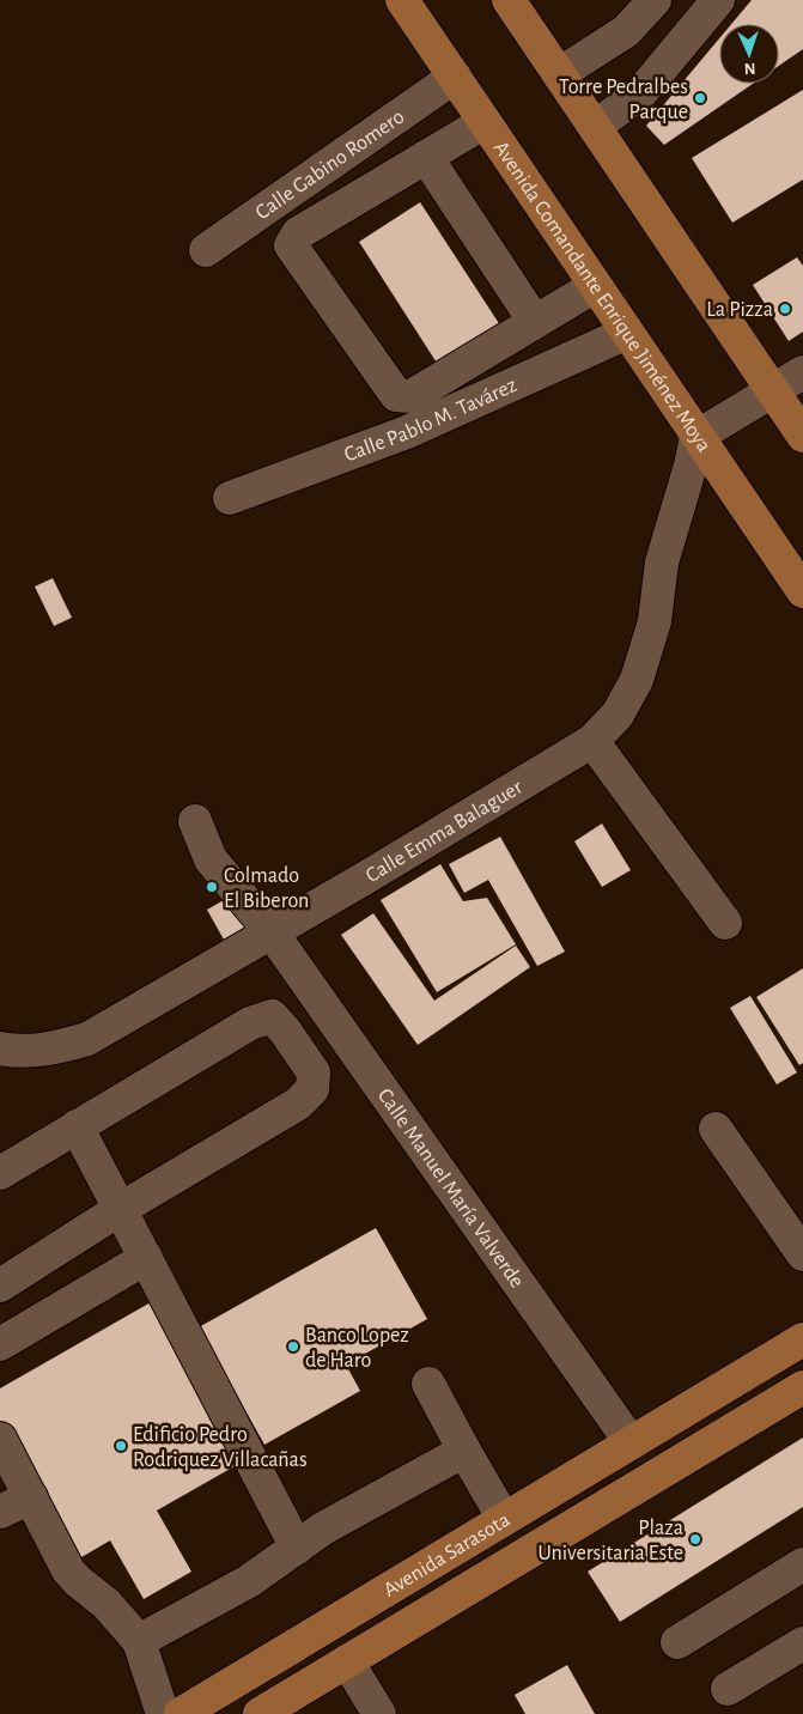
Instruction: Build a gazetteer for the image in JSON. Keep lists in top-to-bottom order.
{
  "streets": {
    "main road": ["Avenida Comandante Enrique Jiménez Moya", "Avenida Sarasota"],
    "street": [
      "Calle Gabino Romero",
      "Calle Pablo M. Tavárez",
      "Calle Emma Balaguer",
      "Calle Manuel María Valverde"
    ]
  },
  "crossings": [
    ["Calle Gabino Romero", "Avenida Comandante Enrique Jiménez Moya"],
    ["Avenida Comandante Enrique Jiménez Moya", "Calle Pablo M. Tavárez"],
    ["Avenida Comandante Enrique Jiménez Moya", "Calle Emma Balaguer"],
    ["Calle Emma Balaguer", "Calle Manuel María Valverde"],
    ["Calle Manuel María Valverde", "Avenida Sarasota"]
  ],
  "places": [
    "Torre Pedralbes Parque",
    "La Pizza",
    "Colmado El Biberon",
    "Banco Lopez de Haro",
    "Edificio Pedro Rodriquez Villacañas",
    "Plaza Universitaria Este"
  ],
  "north": "bottom"
}
